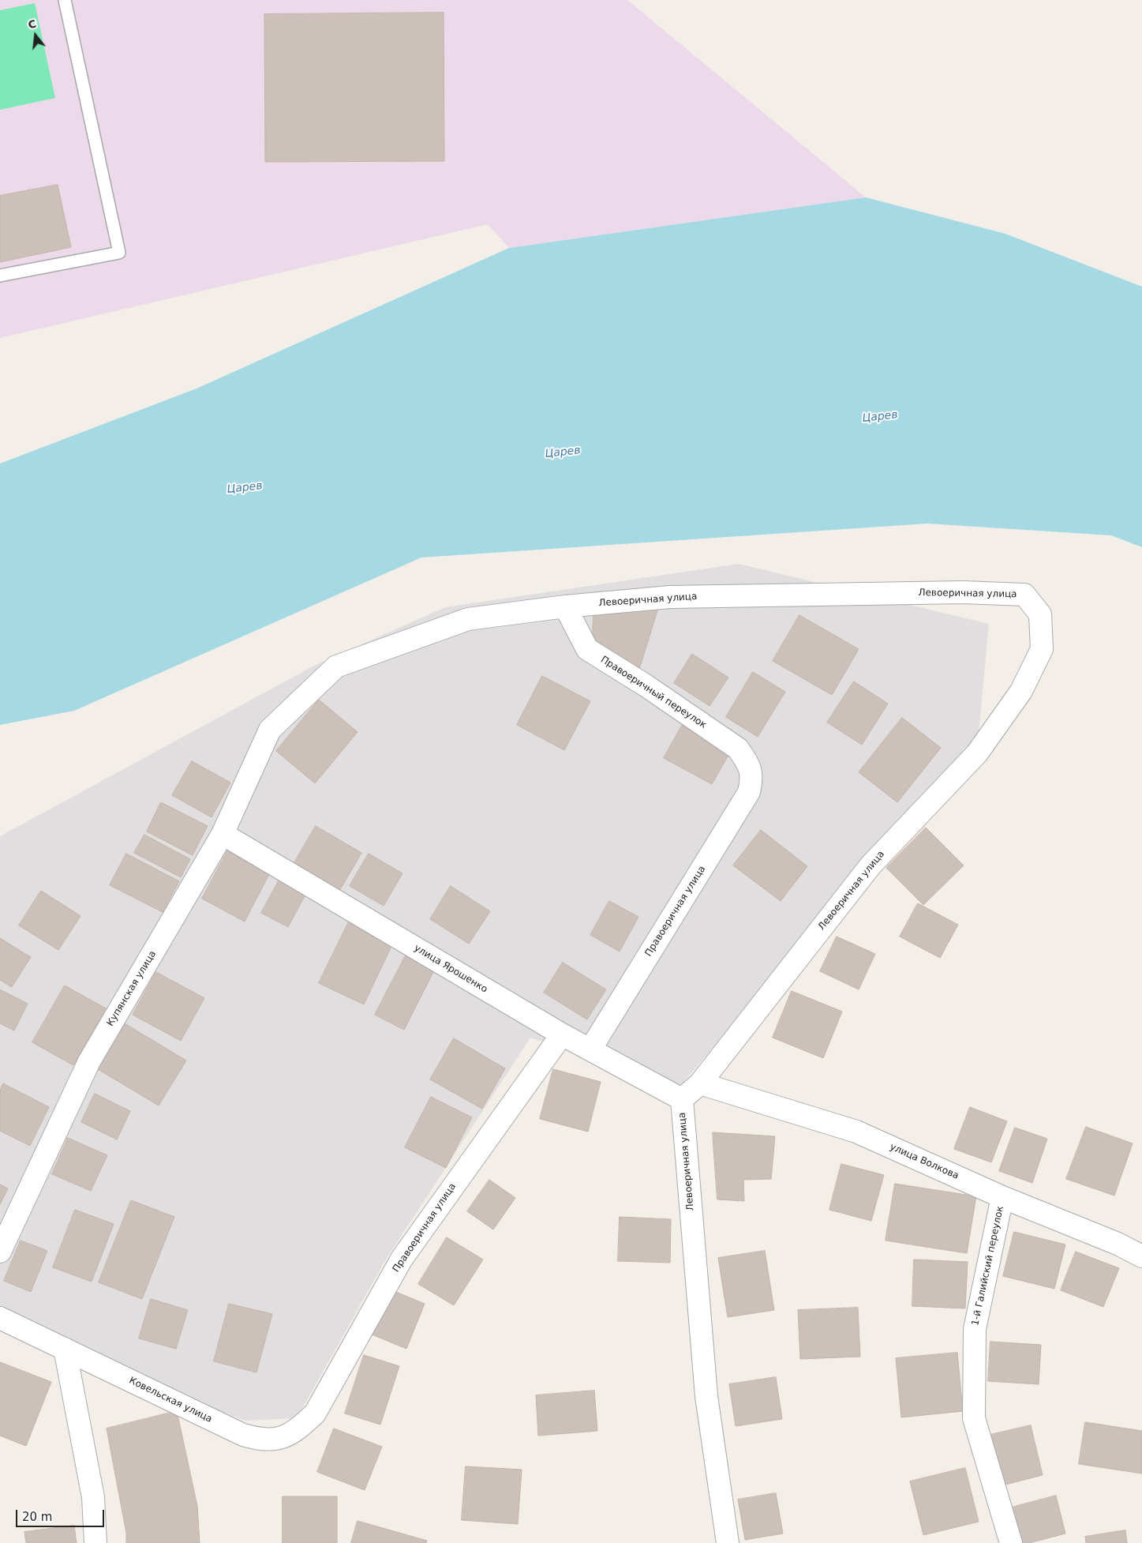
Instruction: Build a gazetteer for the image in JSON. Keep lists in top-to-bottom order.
{
  "streets": {
    "street": [
      "Левоеричная улица",
      "Правоеричный переулок",
      "Правоеричная улица",
      "улица Ярошенко",
      "Купянская улица",
      "улица Волкова",
      "1-й Галийский переулок",
      "Ковельская улица"
    ]
  },
  "crossings": [
    ["Левоеричная улица", "Правоеричный переулок"],
    ["Левоеричная улица", "улица Ярошенко"],
    ["Левоеричная улица", "Купянская улица"],
    ["Левоеричная улица", "улица Волкова"],
    ["Правоеричный переулок", "Правоеричная улица"],
    ["Правоеричная улица", "улица Ярошенко"],
    ["Правоеричная улица", "Ковельская улица"],
    ["улица Ярошенко", "Купянская улица"],
    ["улица Волкова", "1-й Галийский переулок"]
  ],
  "water": ["Царев"],
  "scale_bar": "20 m",
  "north": "top"
}
